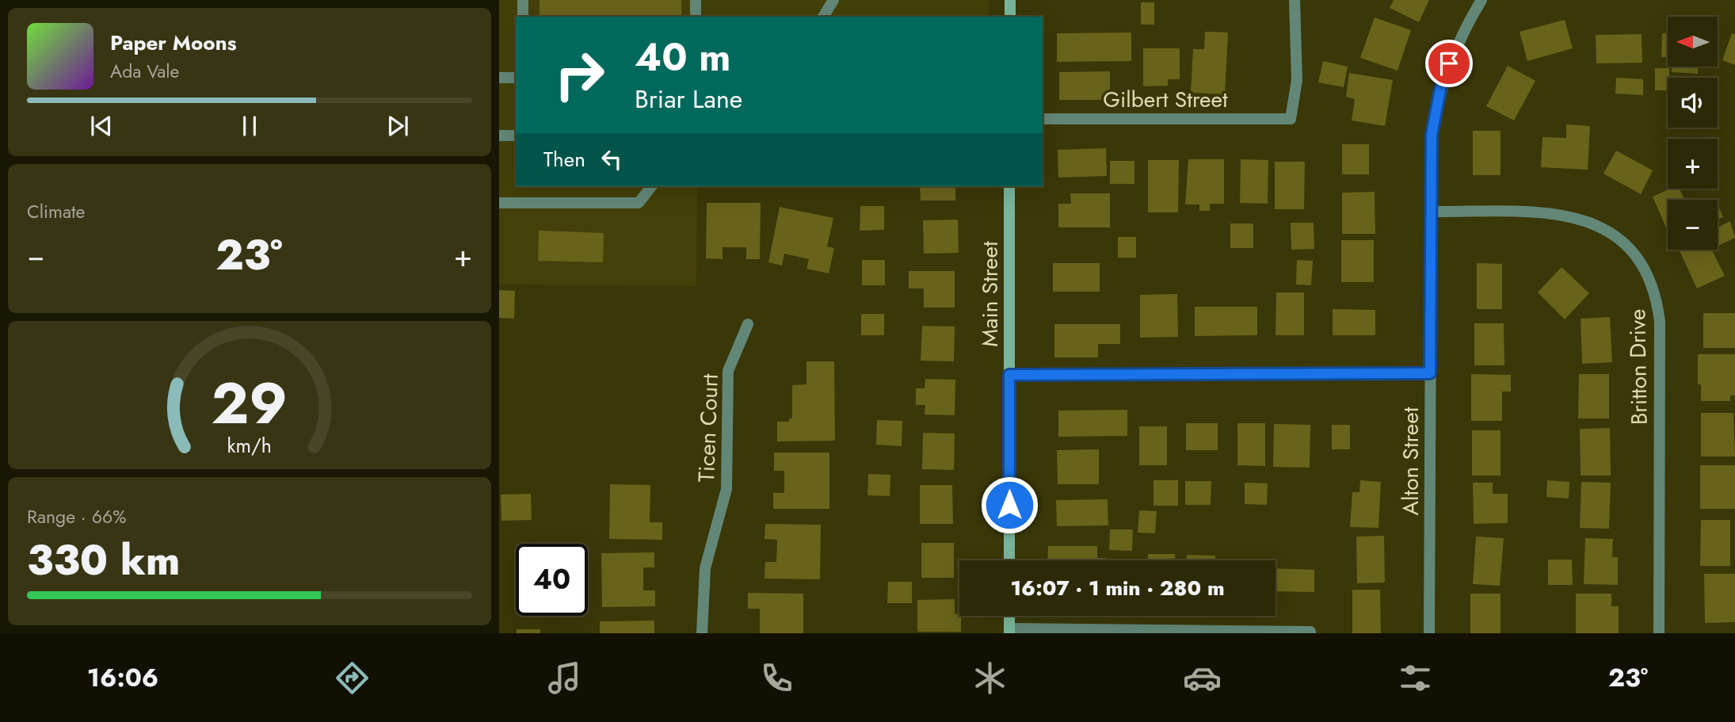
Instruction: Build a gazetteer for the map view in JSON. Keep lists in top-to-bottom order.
{
  "streets": {
    "street": [
      "Gilbert Street",
      "Main Street",
      "Britton Drive",
      "Ticen Court",
      "Alton Street"
    ]
  },
  "crossings": [
    ["Britton Drive", "Alton Street"]
  ],
  "north": "left",
  "page": {
    "map_buttons": ["+", "−"],
    "turn": ["40 m", "Briar Lane"],
    "song": ["Paper Moons", "Ada Vale"],
    "then": "Then",
    "tile": [
      "Climate",
      ["Range · 66%", "330 km"]
    ],
    "heat": ["−", "23°", "+"],
    "limit": "40",
    "trip": "16:07 · 1 min · 280 m",
    "tabs": ["16:06", "23°"],
    "gauge": ["29", "km/h"]
  }
}
